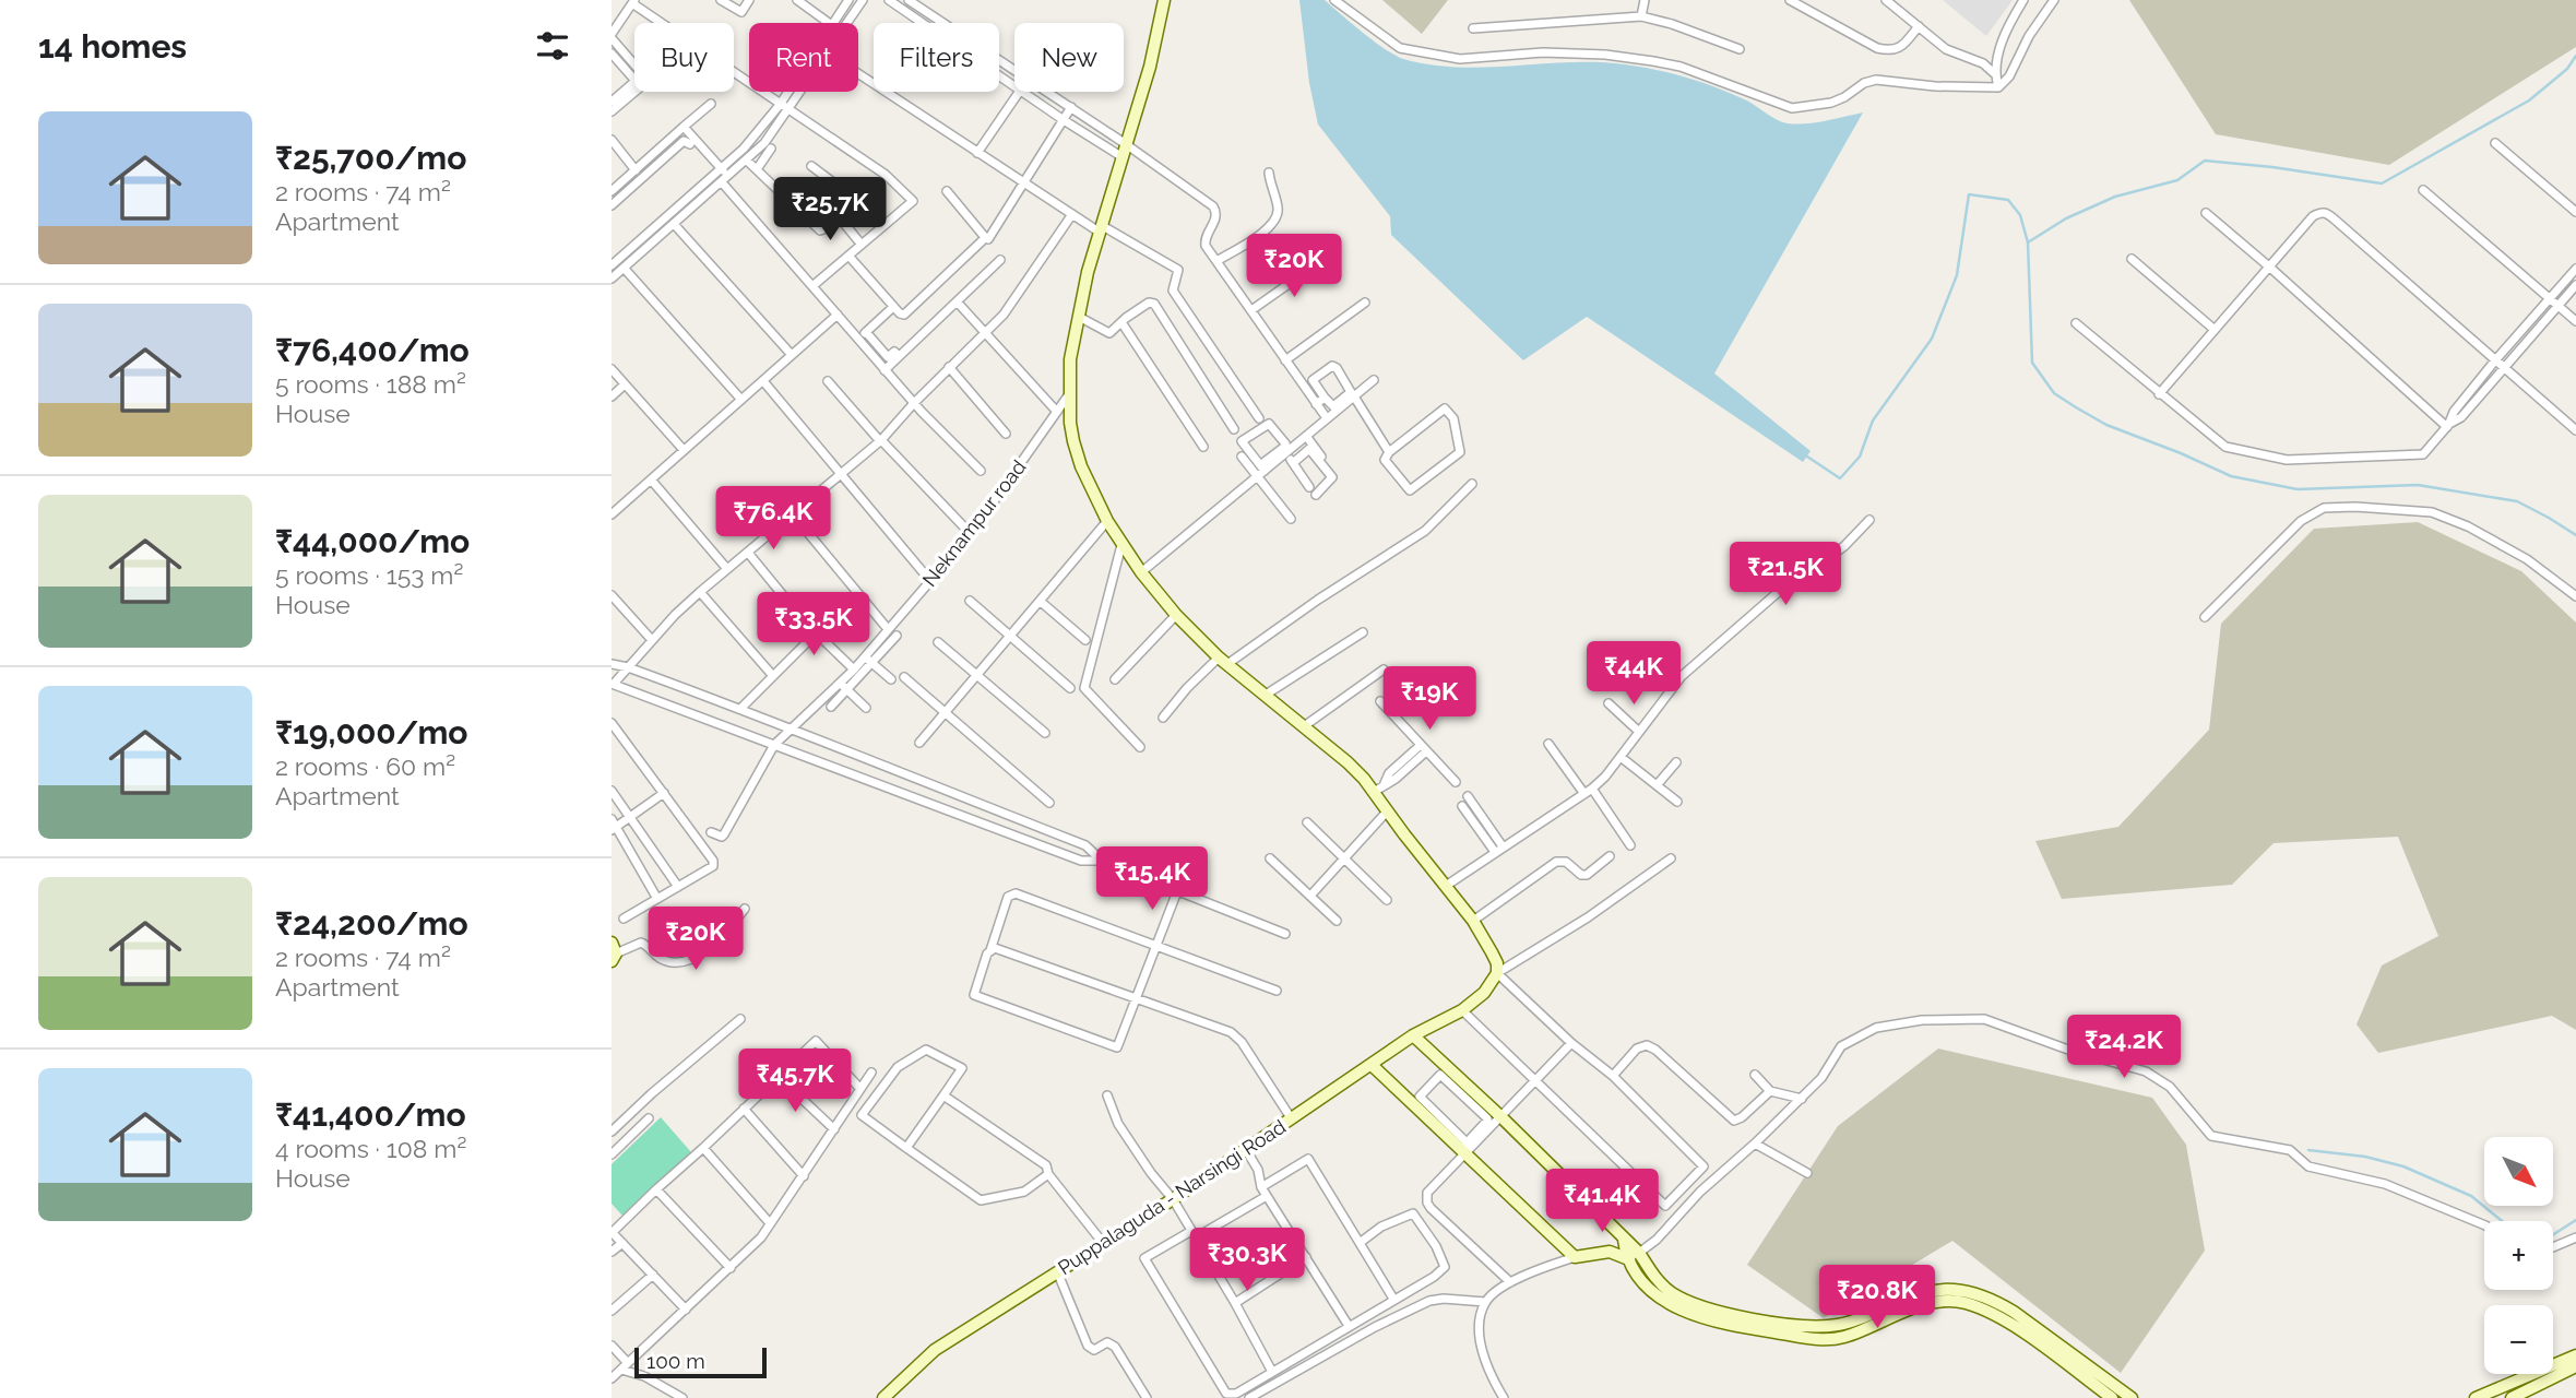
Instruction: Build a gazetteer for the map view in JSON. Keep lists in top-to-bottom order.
{
  "streets": {
    "street": ["Neknampur road", "Puppalaguda - Narsingi Road"]
  },
  "scale_bar": "100 m",
  "north": "bottom right",
  "page": {
    "heading": "14 homes",
    "chip": [
      "Buy",
      "Rent",
      "Filters",
      "New"
    ],
    "list": [
      {
        "name": "₹25,700/mo",
        "note": "2 rooms · 74 m² · Apartment"
      },
      {
        "name": "₹76,400/mo",
        "note": "5 rooms · 188 m² · House"
      },
      {
        "name": "₹44,000/mo",
        "note": "5 rooms · 153 m² · House"
      },
      {
        "name": "₹19,000/mo",
        "note": "2 rooms · 60 m² · Apartment"
      },
      {
        "name": "₹24,200/mo",
        "note": "2 rooms · 74 m² · Apartment"
      },
      {
        "name": "₹41,400/mo",
        "note": "4 rooms · 108 m² · House"
      }
    ],
    "price": [
      "₹25.7K",
      "₹20K",
      "₹76.4K",
      "₹21.5K",
      "₹33.5K",
      "₹44K",
      "₹19K",
      "₹15.4K",
      "₹20K",
      "₹24.2K",
      "₹45.7K",
      "₹41.4K",
      "₹30.3K",
      "₹20.8K"
    ],
    "map_buttons": ["+", "−"],
    "scale": "100 m"
  }
}
